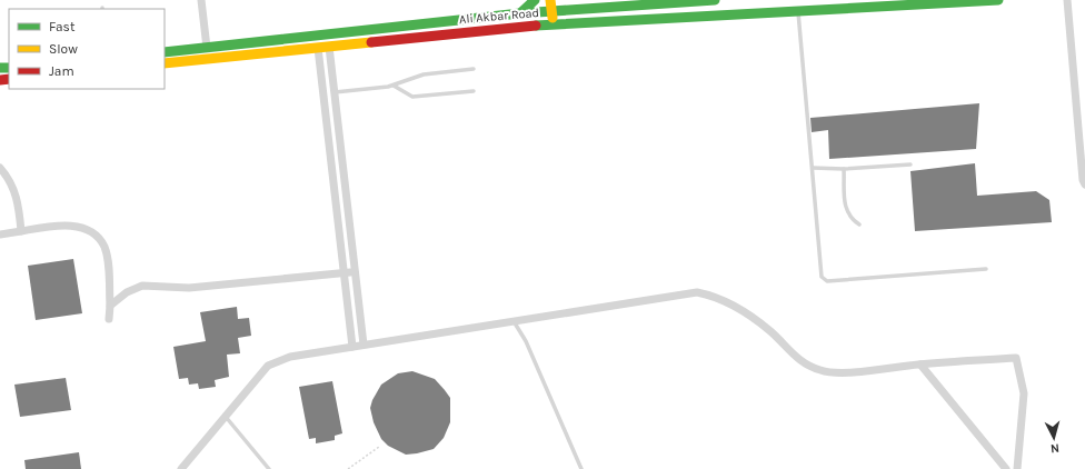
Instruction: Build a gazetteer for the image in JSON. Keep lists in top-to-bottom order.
{
  "streets": {
    "main road": ["Ali Akbar Road"]
  },
  "legend": ["Fast", "Slow", "Jam"],
  "north": "bottom"
}
